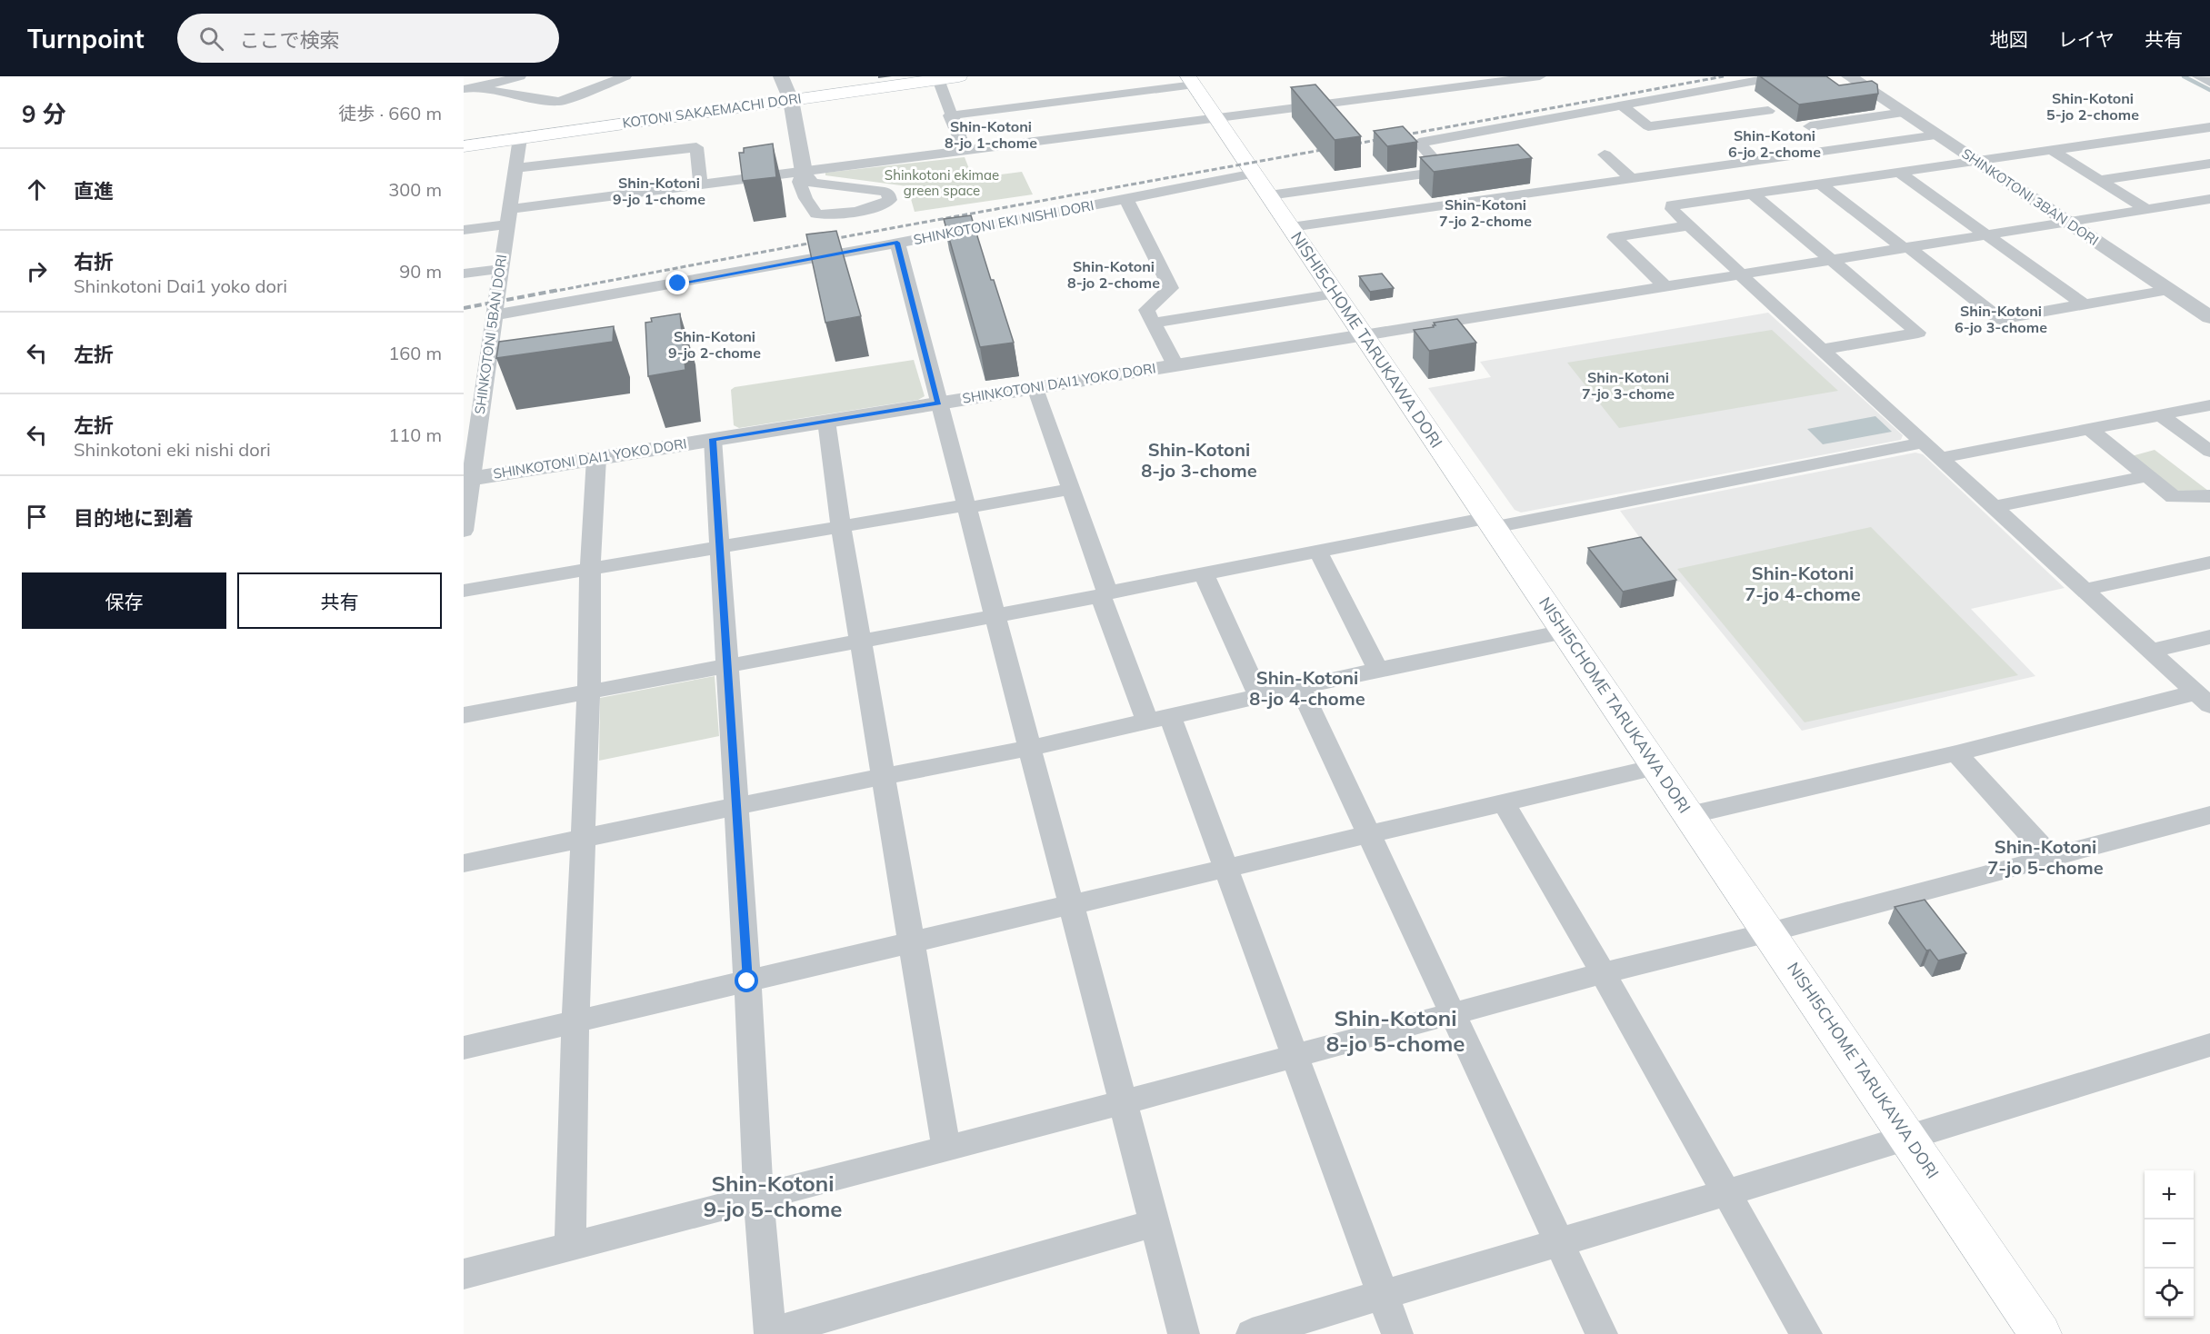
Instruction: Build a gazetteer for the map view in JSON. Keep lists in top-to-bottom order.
{
  "streets": {
    "main road": ["KOTONI SAKAEMACHI DORI", "NISHI5CHOME TARUKAWA DORI"],
    "street": [
      "SHINKOTONI 3BAN DORI",
      "SHINKOTONI EKI NISHI DORI",
      "SHINKOTONI 5BAN DORI",
      "SHINKOTONI DAI1 YOKO DORI"
    ]
  },
  "crossings": [
    ["KOTONI SAKAEMACHI DORI", "SHINKOTONI 5BAN DORI"],
    ["SHINKOTONI EKI NISHI DORI", "SHINKOTONI 5BAN DORI"],
    ["SHINKOTONI EKI NISHI DORI", "NISHI5CHOME TARUKAWA DORI"],
    ["SHINKOTONI 5BAN DORI", "SHINKOTONI DAI1 YOKO DORI"],
    ["NISHI5CHOME TARUKAWA DORI", "SHINKOTONI DAI1 YOKO DORI"]
  ],
  "districts": [
    "Shin-Kotoni 5-jo 2-chome",
    "Shin-Kotoni 8-jo 1-chome",
    "Shin-Kotoni 6-jo 2-chome",
    "Shin-Kotoni 9-jo 1-chome",
    "Shin-Kotoni 7-jo 2-chome",
    "Shin-Kotoni 8-jo 2-chome",
    "Shin-Kotoni 6-jo 3-chome",
    "Shin-Kotoni 9-jo 2-chome",
    "Shin-Kotoni 7-jo 3-chome",
    "Shin-Kotoni 8-jo 3-chome",
    "Shin-Kotoni 7-jo 4-chome",
    "Shin-Kotoni 8-jo 4-chome",
    "Shin-Kotoni 7-jo 5-chome",
    "Shin-Kotoni 8-jo 5-chome",
    "Shin-Kotoni 9-jo 5-chome"
  ],
  "parks": ["Shinkotoni ekimae green space"],
  "page": {
    "header": "Turnpoint",
    "search": "ここで検索",
    "nav": ["地図", "レイヤ", "共有"],
    "heading": ["9 分", "徒歩 · 660 m"],
    "list": [
      ["直進", "300 m"],
      ["右折", "Shinkotoni Dai1 yoko dori", "90 m"],
      ["左折", "160 m"],
      ["左折", "Shinkotoni eki nishi dori", "110 m"],
      "目的地に到着"
    ],
    "buttons": ["保存", "共有"],
    "map_buttons": ["+", "−"]
  }
}
